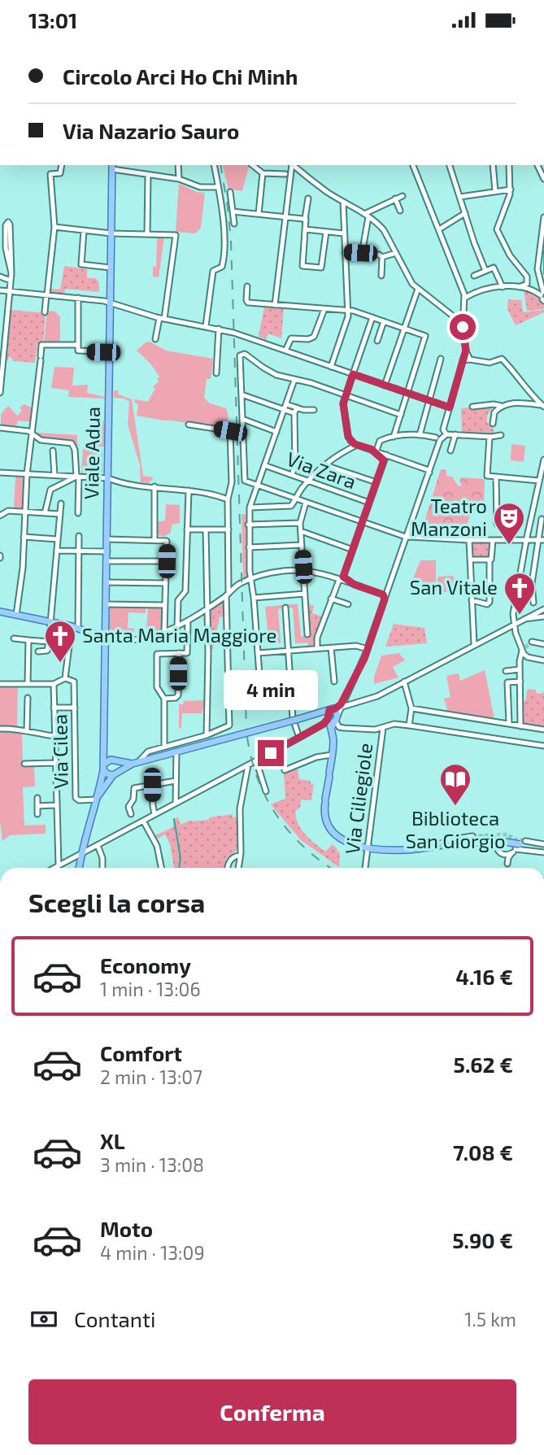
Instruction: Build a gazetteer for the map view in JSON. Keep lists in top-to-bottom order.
{
  "streets": {
    "main road": ["Viale Adua"],
    "street": ["Via Zara", "Via Cilea", "Via Ciliegiole"]
  },
  "crossings": [
    ["Viale Adua", "Via Cilea"]
  ],
  "places": {
    "theatre": ["Teatro Manzoni"],
    "church": ["San Vitale", "Santa Maria Maggiore"],
    "library": ["Biblioteca San Giorgio"]
  },
  "page": {
    "status": "13:01",
    "banner": ["Circolo Arci Ho Chi Minh", "Via Nazario Sauro"],
    "bubble": "4 min",
    "heading": "Scegli la corsa",
    "list": [
      {
        "name": "Economy",
        "note": "1 min · 13:06",
        "value": "4.16 €"
      },
      {
        "name": "Comfort",
        "note": "2 min · 13:07",
        "value": "5.62 €"
      },
      {
        "name": "XL",
        "note": "3 min · 13:08",
        "value": "7.08 €"
      },
      {
        "name": "Moto",
        "note": "4 min · 13:09",
        "value": "5.90 €"
      }
    ],
    "pay": ["Contanti", "1.5 km"],
    "buttons": "Conferma"
  }
}
